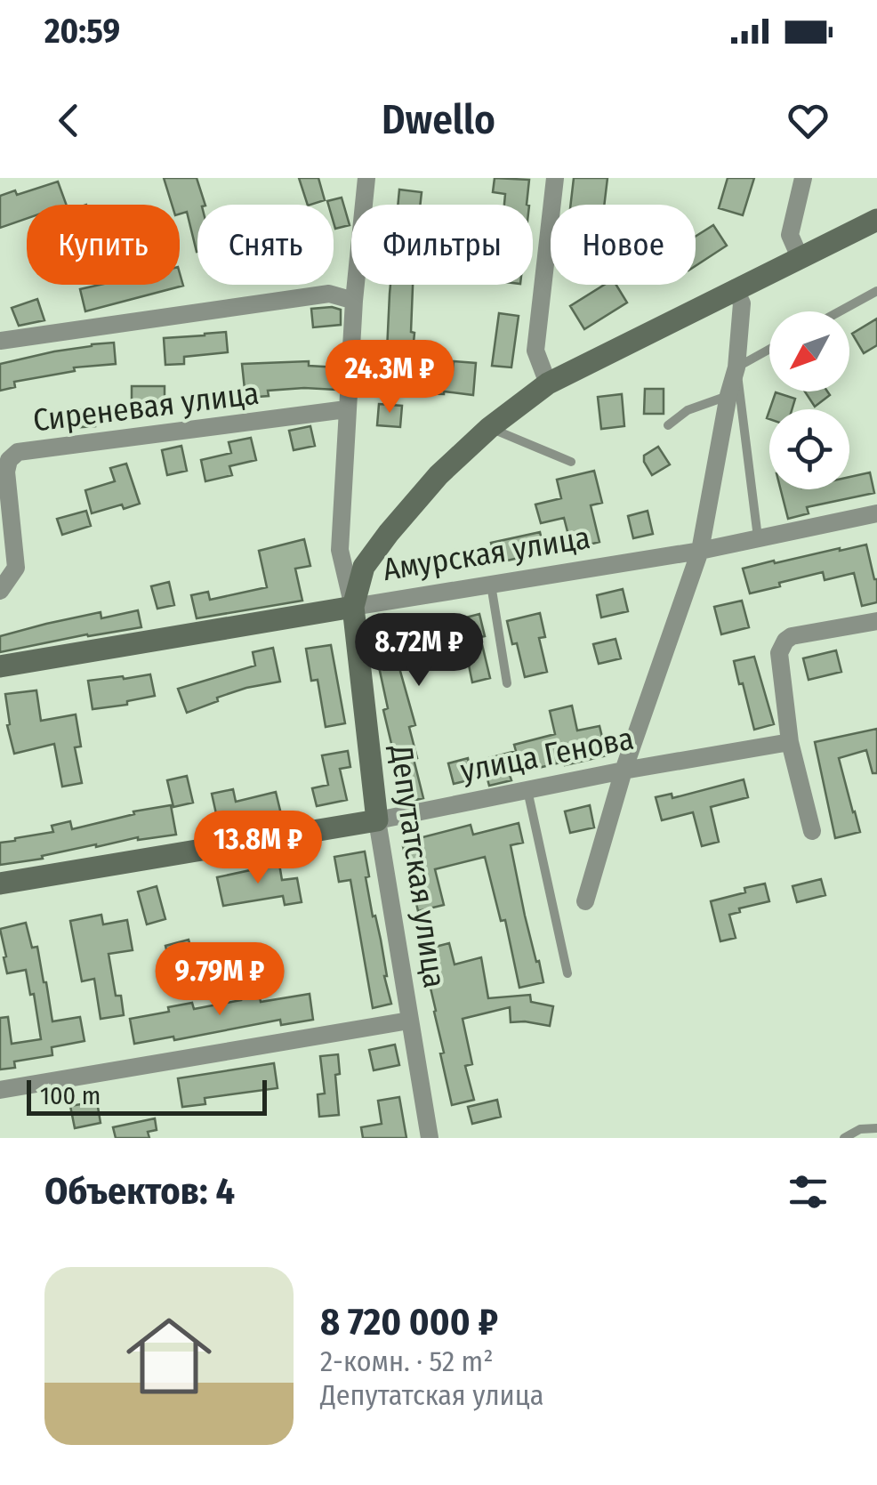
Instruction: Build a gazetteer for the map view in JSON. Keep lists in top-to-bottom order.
{
  "streets": {
    "main road": ["Амурская улица", "улица Генова", "Депутатская улица"],
    "street": ["Сиреневая улица"]
  },
  "crossings": [
    ["Сиреневая улица", "Депутатская улица"],
    ["Амурская улица", "Депутатская улица"],
    ["улица Генова", "Депутатская улица"]
  ],
  "scale_bar": "100 m",
  "north": "bottom left",
  "page": {
    "status": "20:59",
    "header": "Dwello",
    "chip": [
      "Купить",
      "Снять",
      "Фильтры",
      "Новое"
    ],
    "price": [
      "24.3M ₽",
      "8.72M ₽",
      "13.8M ₽",
      "9.79M ₽"
    ],
    "scale": "100 m",
    "heading": "Объектов: 4",
    "list": [
      {
        "name": "8 720 000 ₽",
        "note": "2-комн. · 52 m² · Депутатская улица"
      }
    ]
  }
}
